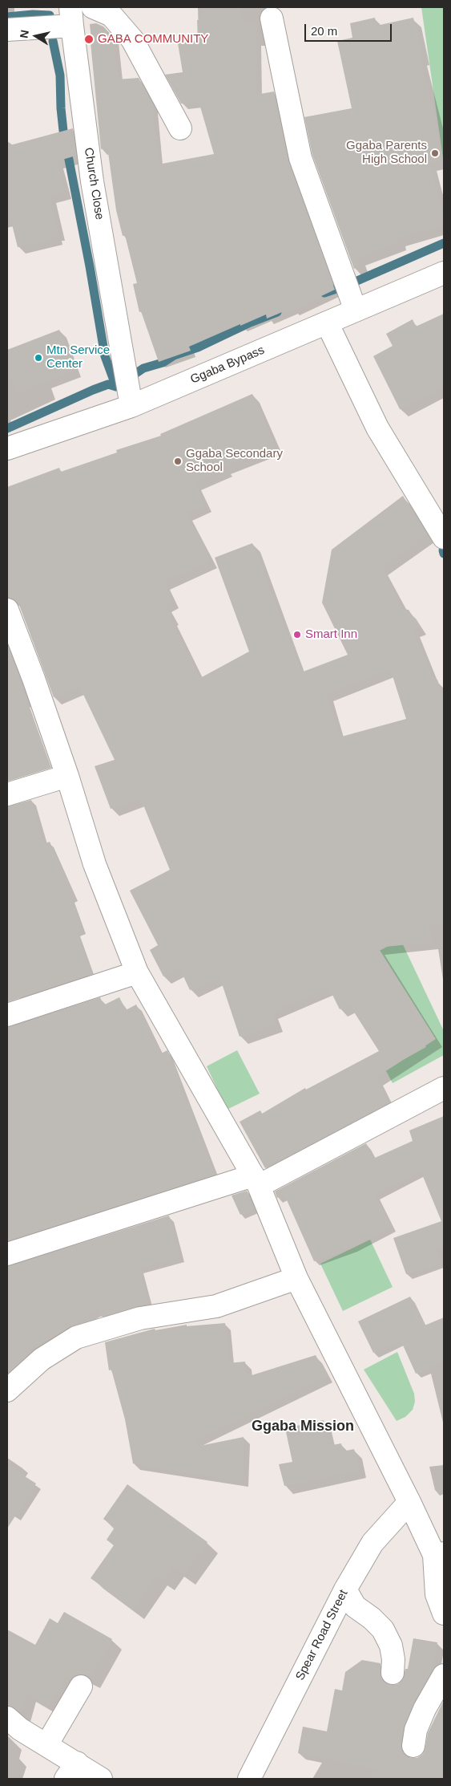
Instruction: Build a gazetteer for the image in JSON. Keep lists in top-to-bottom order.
{
  "streets": {
    "street": ["Church Close", "Ggaba Bypass", "Spear Road Street"]
  },
  "crossings": [
    ["Church Close", "Ggaba Bypass"]
  ],
  "districts": ["Ggaba Mission"],
  "places": [
    "GABA COMMUNITY",
    "Ggaba Parents High School",
    "Mtn Service Center",
    "Ggaba Secondary School",
    "Smart Inn"
  ],
  "scale_bar": "20 m",
  "north": "left"
}
